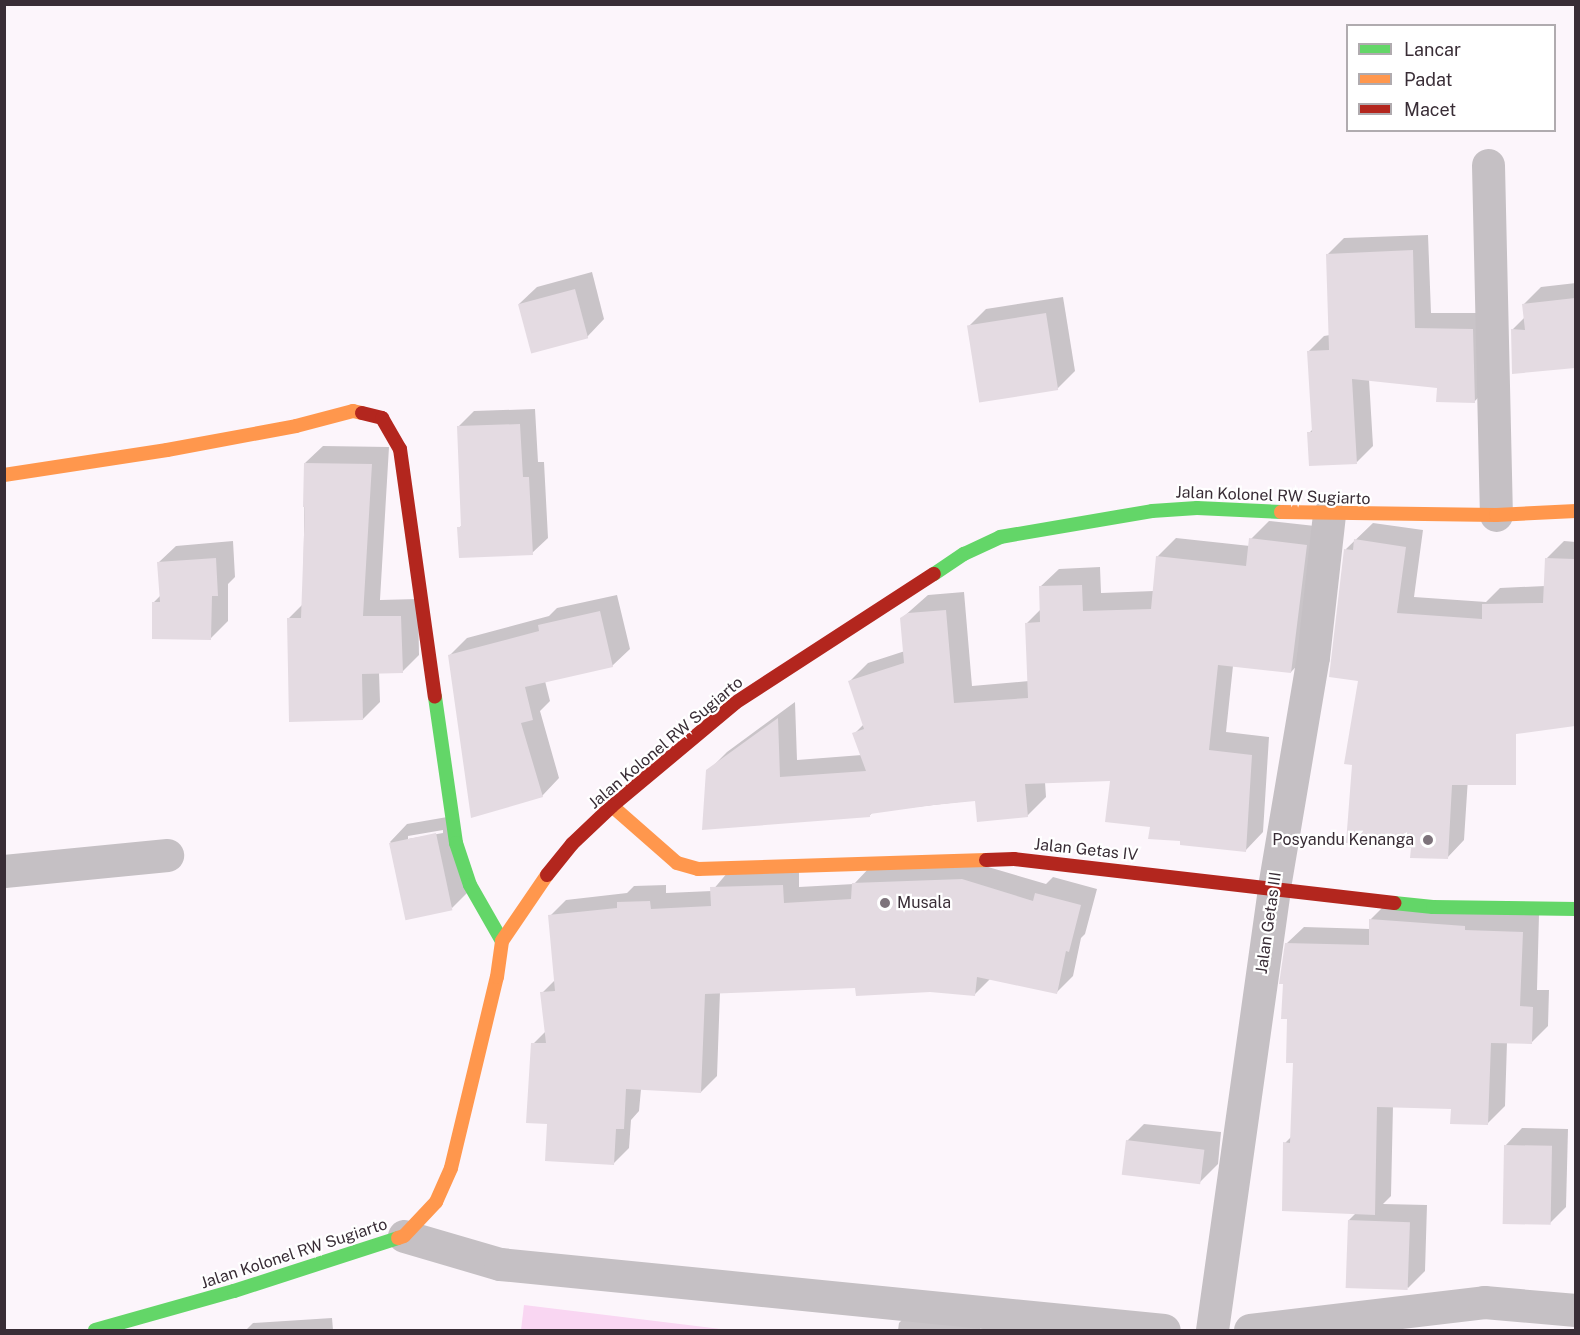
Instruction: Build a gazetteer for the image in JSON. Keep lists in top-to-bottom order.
{
  "streets": {
    "street": ["Jalan Kolonel RW Sugiarto", "Jalan Getas IV", "Jalan Getas III"]
  },
  "crossings": [
    ["Jalan Kolonel RW Sugiarto", "Jalan Getas IV"],
    ["Jalan Kolonel RW Sugiarto", "Jalan Getas III"],
    ["Jalan Getas IV", "Jalan Getas III"]
  ],
  "places": ["Posyandu Kenanga", "Musala"],
  "legend": ["Lancar", "Padat", "Macet"]
}
